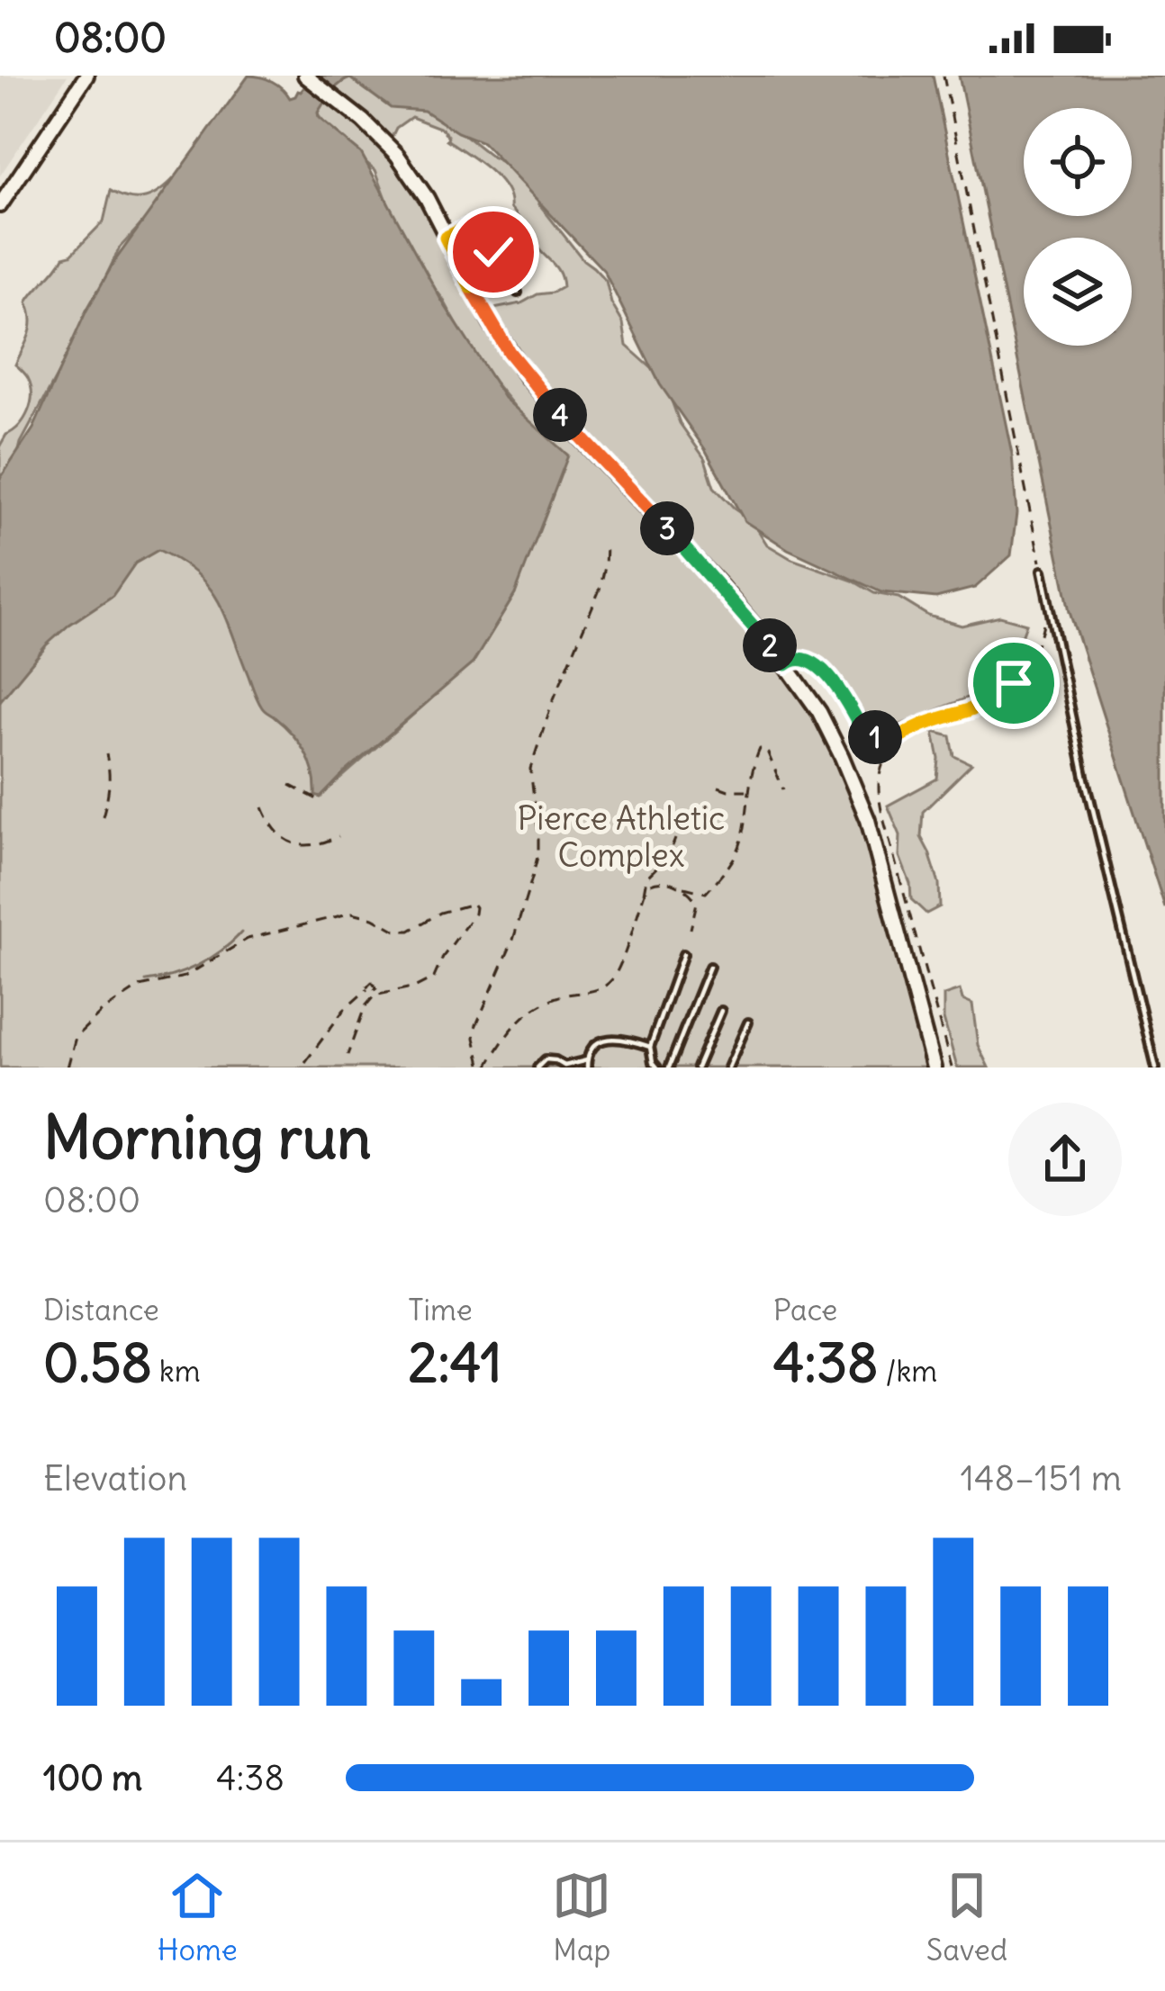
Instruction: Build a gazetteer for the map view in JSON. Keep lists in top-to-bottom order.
{
  "parks": ["Pierce Athletic Complex"],
  "page": {
    "status": "08:00",
    "pins": [
      "4",
      "3",
      "2",
      "1"
    ],
    "heading": ["Morning run", "08:00"],
    "stats": [
      ["Distance", "0.58 km"],
      ["Time", "2:41"],
      ["Pace", "4:38 /km"]
    ],
    "chart": ["Elevation", "148–151 m"],
    "list": [
      {
        "name": "100 m",
        "note": "4:38"
      }
    ],
    "tabs": ["Home", "Map", "Saved"]
  }
}
